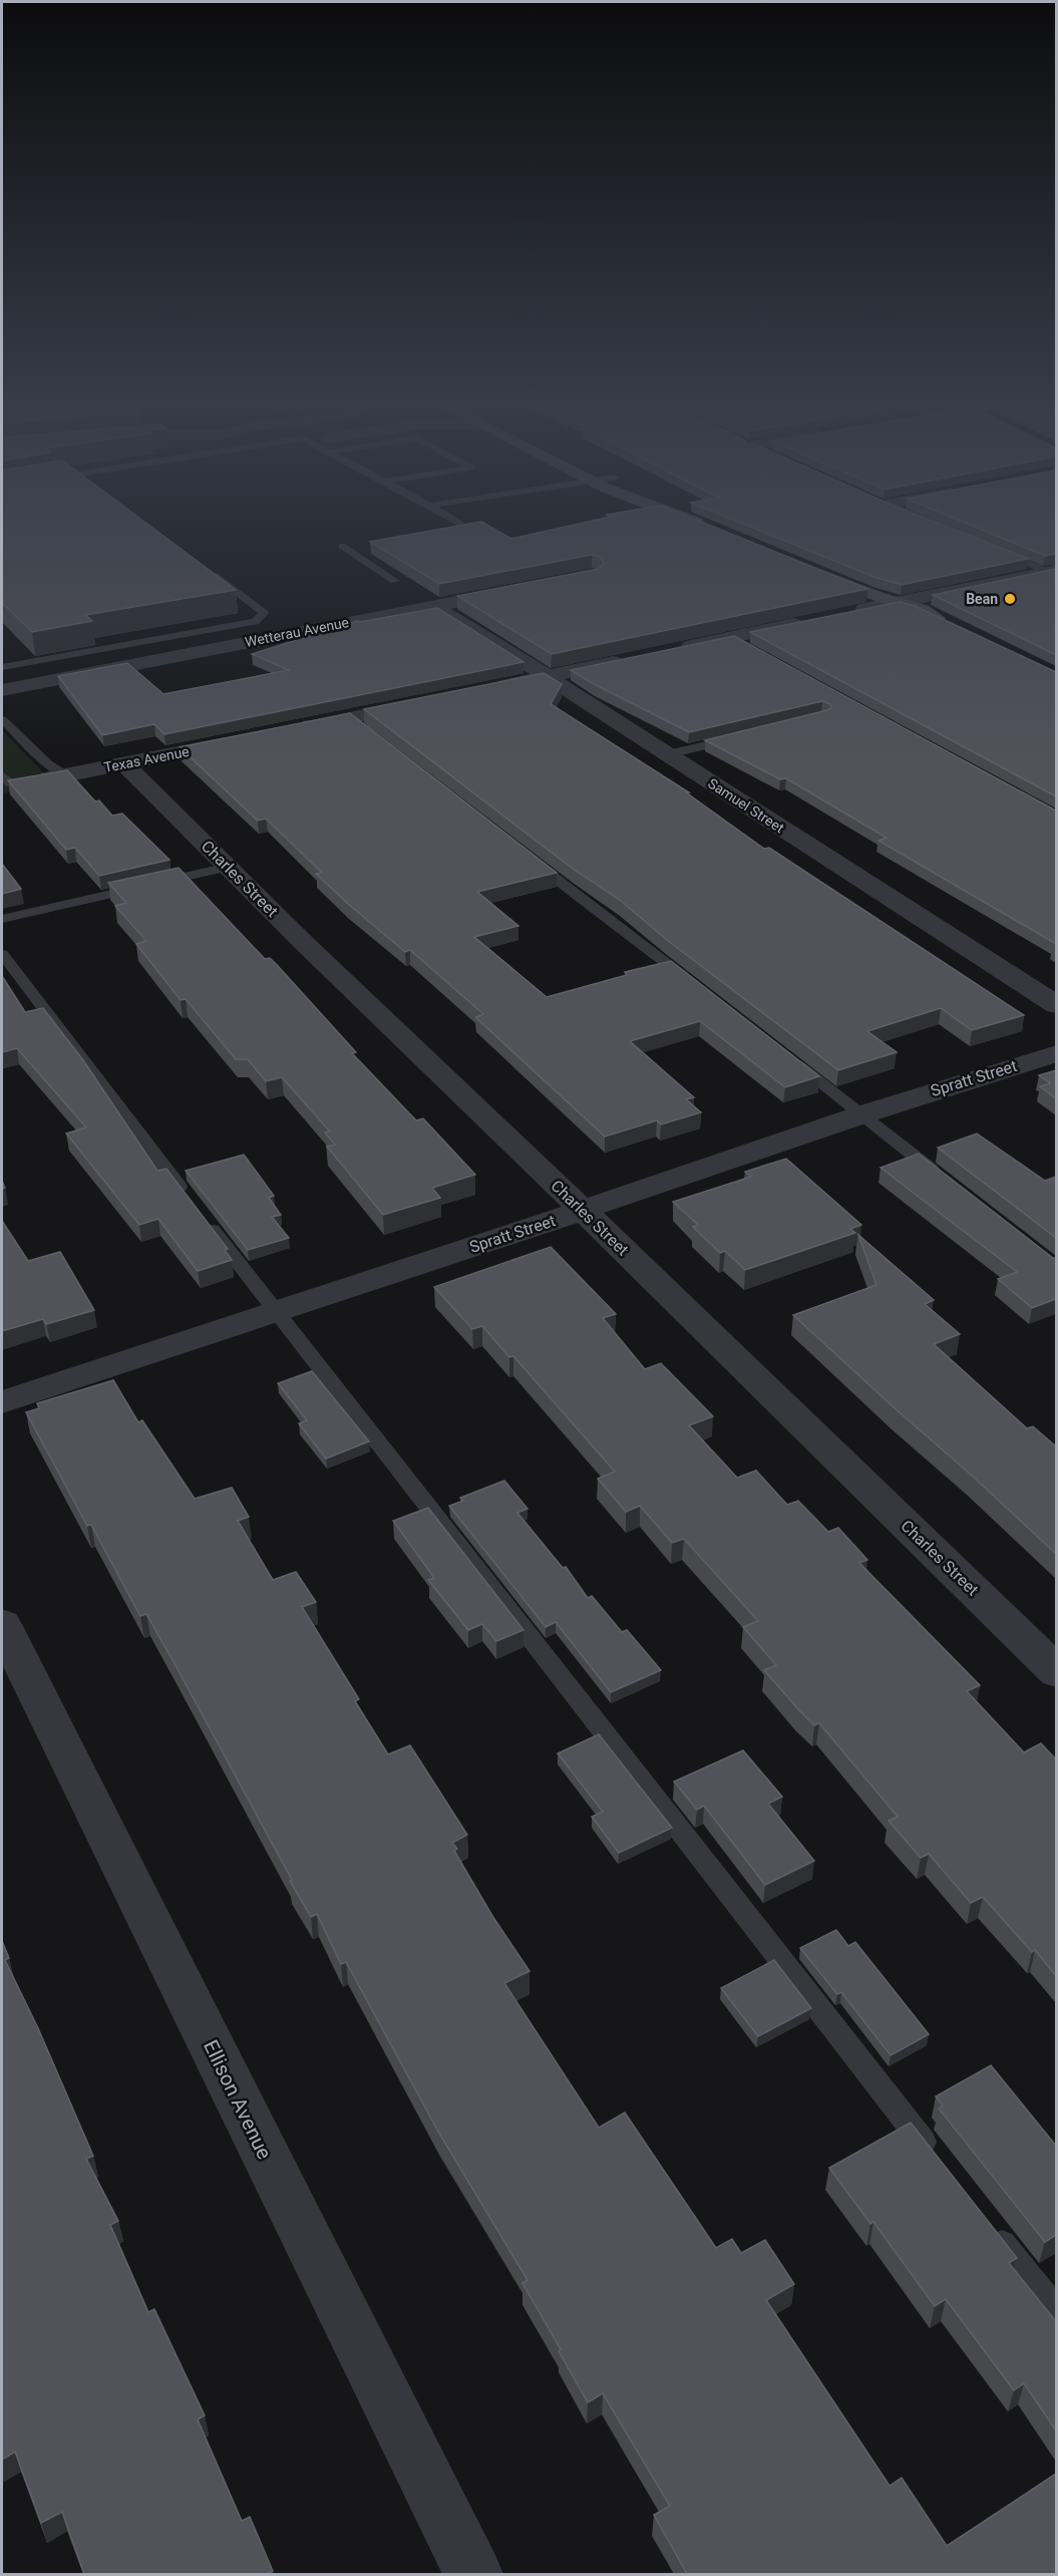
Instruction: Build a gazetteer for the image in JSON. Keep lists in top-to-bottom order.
{
  "streets": {
    "street": [
      "Wetterau Avenue",
      "Texas Avenue",
      "Samuel Street",
      "Charles Street",
      "Spratt Street",
      "Ellison Avenue"
    ]
  },
  "crossings": [
    ["Wetterau Avenue", "Samuel Street"],
    ["Texas Avenue", "Charles Street"],
    ["Charles Street", "Spratt Street"]
  ],
  "places": ["Bean"]
}
